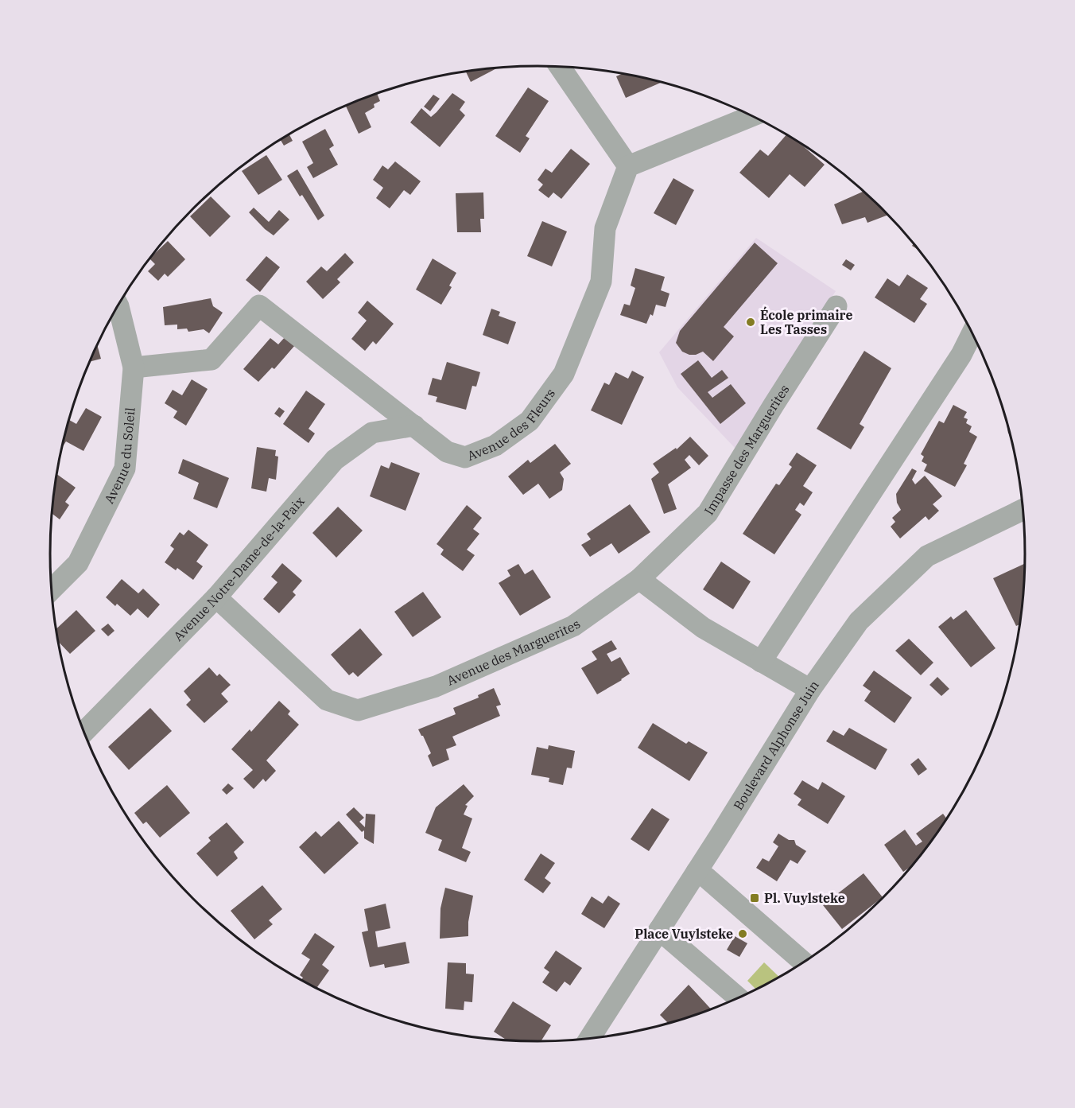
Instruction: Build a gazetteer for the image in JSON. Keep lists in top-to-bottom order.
{
  "streets": {
    "street": [
      "Avenue des Fleurs",
      "Impasse des Marguerites",
      "Avenue du Soleil",
      "Avenue Notre-Dame-de-la-Paix",
      "Avenue des Marguerites",
      "Boulevard Alphonse Juin"
    ]
  },
  "crossings": [
    ["Avenue des Fleurs", "Avenue du Soleil"],
    ["Avenue des Fleurs", "Avenue Notre-Dame-de-la-Paix"],
    ["Impasse des Marguerites", "Avenue des Marguerites"],
    ["Avenue Notre-Dame-de-la-Paix", "Avenue des Marguerites"]
  ],
  "places": {
    "other": ["École primaire Les Tasses", "Place Vuylsteke"],
    "transit": ["Pl. Vuylsteke"]
  }
}
